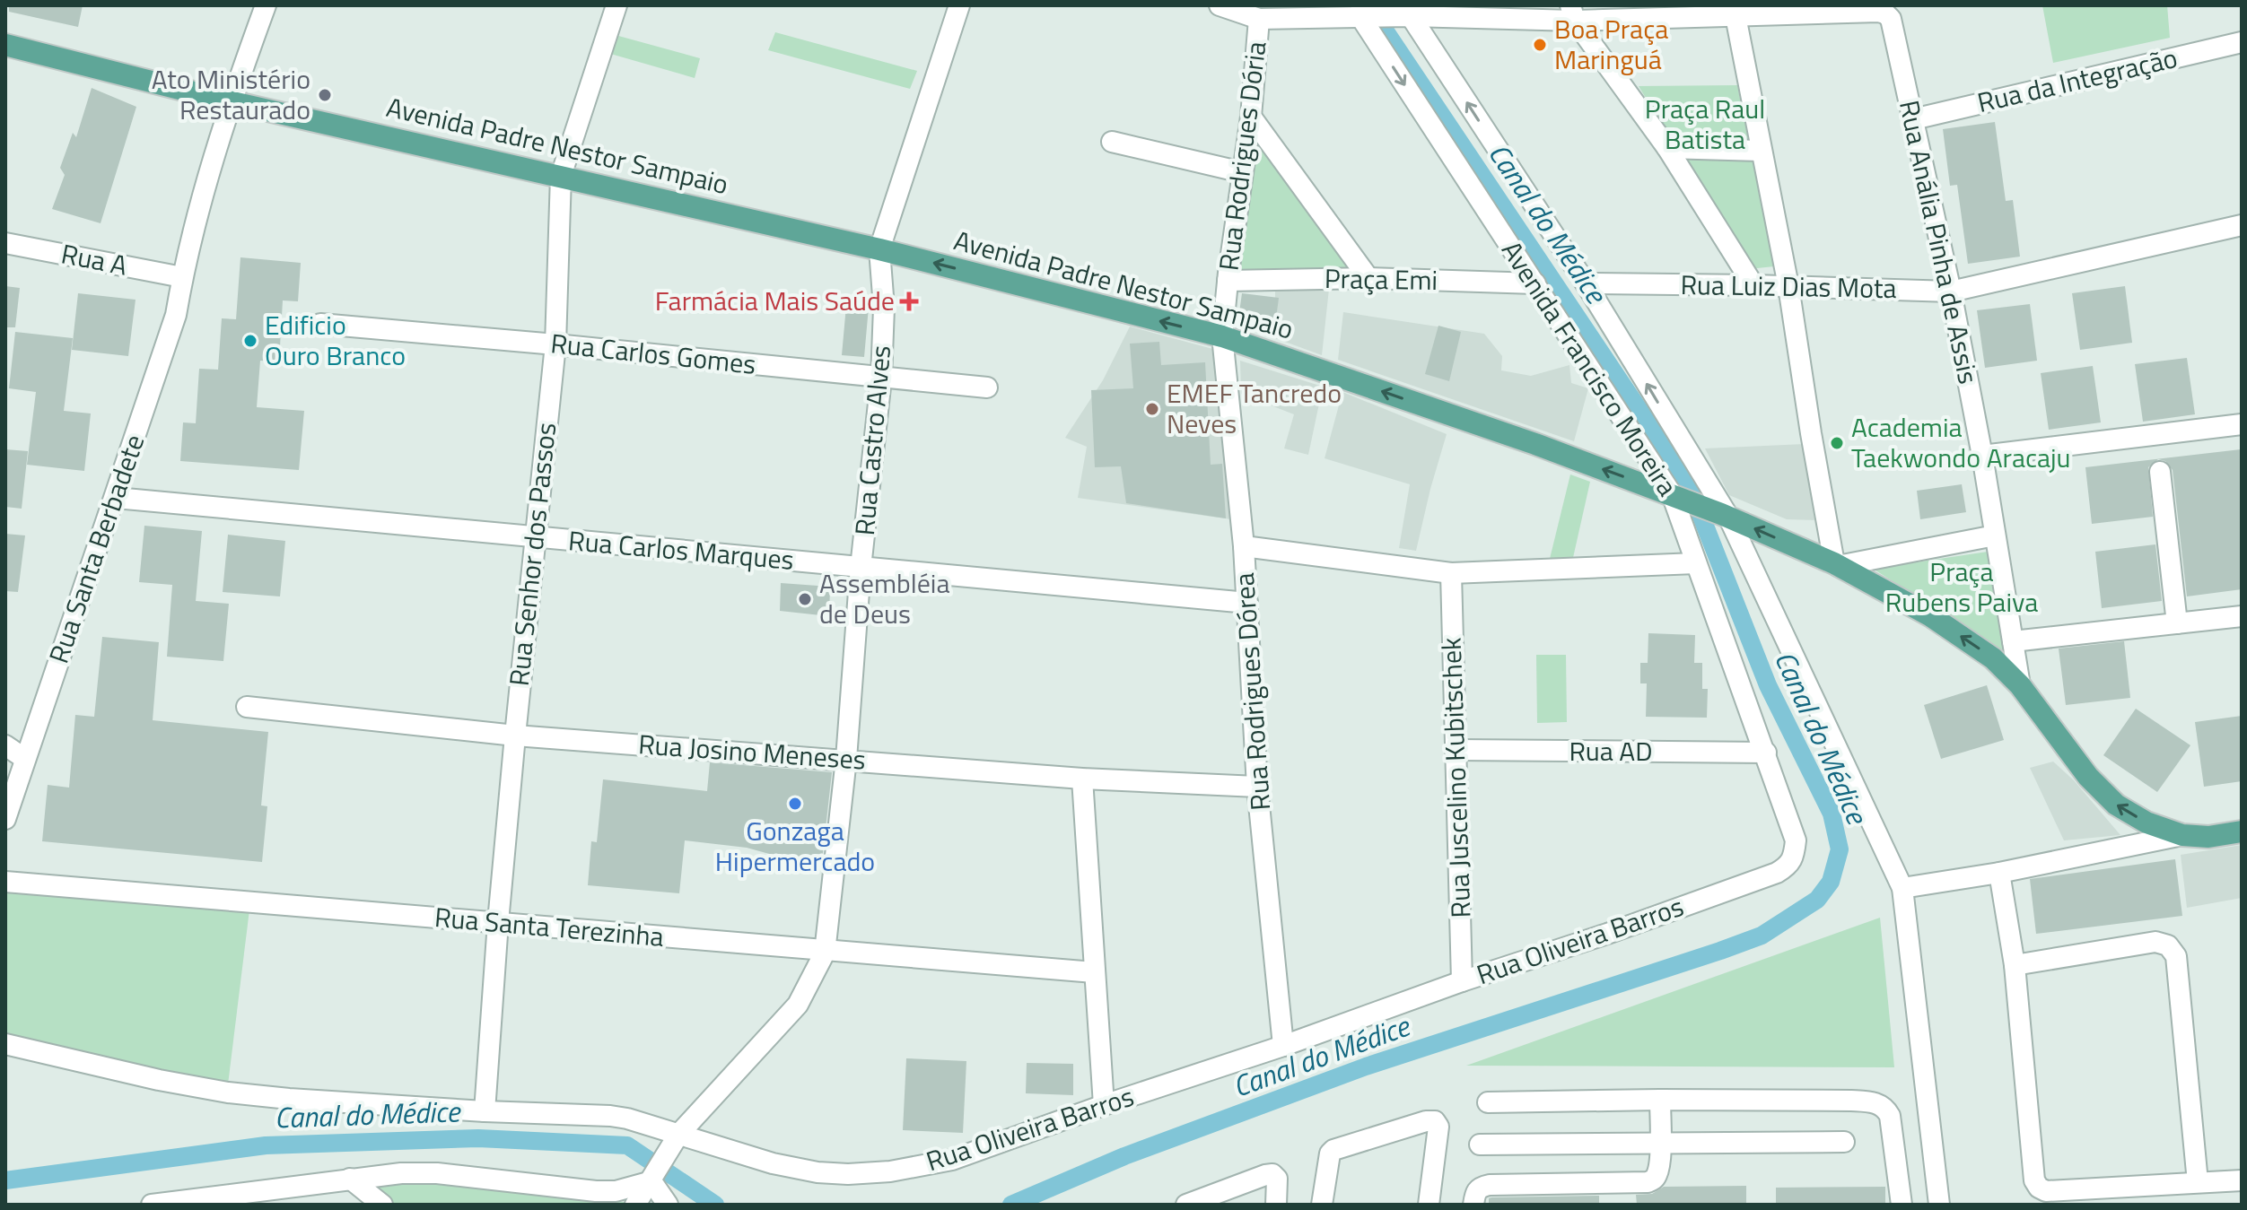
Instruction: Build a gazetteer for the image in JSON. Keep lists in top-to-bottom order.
{
  "streets": {
    "main road": ["Avenida Padre Nestor Sampaio"],
    "street": [
      "Rua da Integração",
      "Rua Rodrigues Dória",
      "Rua Anália Pinha de Assis",
      "Rua A",
      "Praça Emi",
      "Rua Luiz Dias Mota",
      "Rua Carlos Gomes",
      "Avenida Francisco Moreira",
      "Rua Castro Alves",
      "Rua Santa Berbadete",
      "Rua Carlos Marques",
      "Rua Senhor dos Passos",
      "Rua Rodrigues Dórea",
      "Rua AD",
      "Rua Josino Meneses",
      "Rua Juscelino Kubitschek",
      "Rua Santa Terezinha",
      "Rua Oliveira Barros"
    ]
  },
  "crossings": [
    ["Rua da Integração", "Rua Anália Pinha de Assis"],
    ["Avenida Padre Nestor Sampaio", "Rua Rodrigues Dória"],
    ["Avenida Padre Nestor Sampaio", "Rua Anália Pinha de Assis"],
    ["Avenida Padre Nestor Sampaio", "Avenida Francisco Moreira"],
    ["Avenida Padre Nestor Sampaio", "Rua Castro Alves"],
    ["Avenida Padre Nestor Sampaio", "Rua Santa Berbadete"],
    ["Avenida Padre Nestor Sampaio", "Rua Senhor dos Passos"],
    ["Avenida Padre Nestor Sampaio", "Rua Rodrigues Dórea"],
    ["Rua Rodrigues Dória", "Praça Emi"],
    ["Rua Rodrigues Dória", "Rua Rodrigues Dórea"],
    ["Rua Anália Pinha de Assis", "Rua Luiz Dias Mota"],
    ["Rua A", "Rua Santa Berbadete"],
    ["Praça Emi", "Avenida Francisco Moreira"],
    ["Rua Luiz Dias Mota", "Avenida Francisco Moreira"],
    ["Rua Carlos Gomes", "Rua Castro Alves"],
    ["Rua Carlos Gomes", "Rua Senhor dos Passos"],
    ["Avenida Francisco Moreira", "Rua AD"],
    ["Avenida Francisco Moreira", "Rua Oliveira Barros"],
    ["Rua Castro Alves", "Rua Carlos Marques"],
    ["Rua Castro Alves", "Rua Josino Meneses"],
    ["Rua Castro Alves", "Rua Santa Terezinha"],
    ["Rua Castro Alves", "Rua Oliveira Barros"],
    ["Rua Santa Berbadete", "Rua Carlos Marques"],
    ["Rua Carlos Marques", "Rua Senhor dos Passos"],
    ["Rua Carlos Marques", "Rua Rodrigues Dórea"],
    ["Rua Senhor dos Passos", "Rua Josino Meneses"],
    ["Rua Senhor dos Passos", "Rua Santa Terezinha"],
    ["Rua Senhor dos Passos", "Rua Oliveira Barros"],
    ["Rua Rodrigues Dórea", "Rua Josino Meneses"],
    ["Rua Rodrigues Dórea", "Rua Oliveira Barros"],
    ["Rua AD", "Rua Juscelino Kubitschek"],
    ["Rua Juscelino Kubitschek", "Rua Oliveira Barros"]
  ],
  "one_way": ["Avenida Padre Nestor Sampaio"],
  "water": ["Canal do Médice"],
  "parks": ["Praça Raul Batista", "Praça Rubens Paiva"],
  "places": {
    "other": [
      "Boa Praça Maringuá",
      "Ato Ministério Restaurado",
      "Edificio Ouro Branco",
      "EMEF Tancredo Neves",
      "Academia Taekwondo Aracaju",
      "Assembléia de Deus",
      "Gonzaga Hipermercado"
    ],
    "health": ["Farmácia Mais Saúde"]
  }
}
